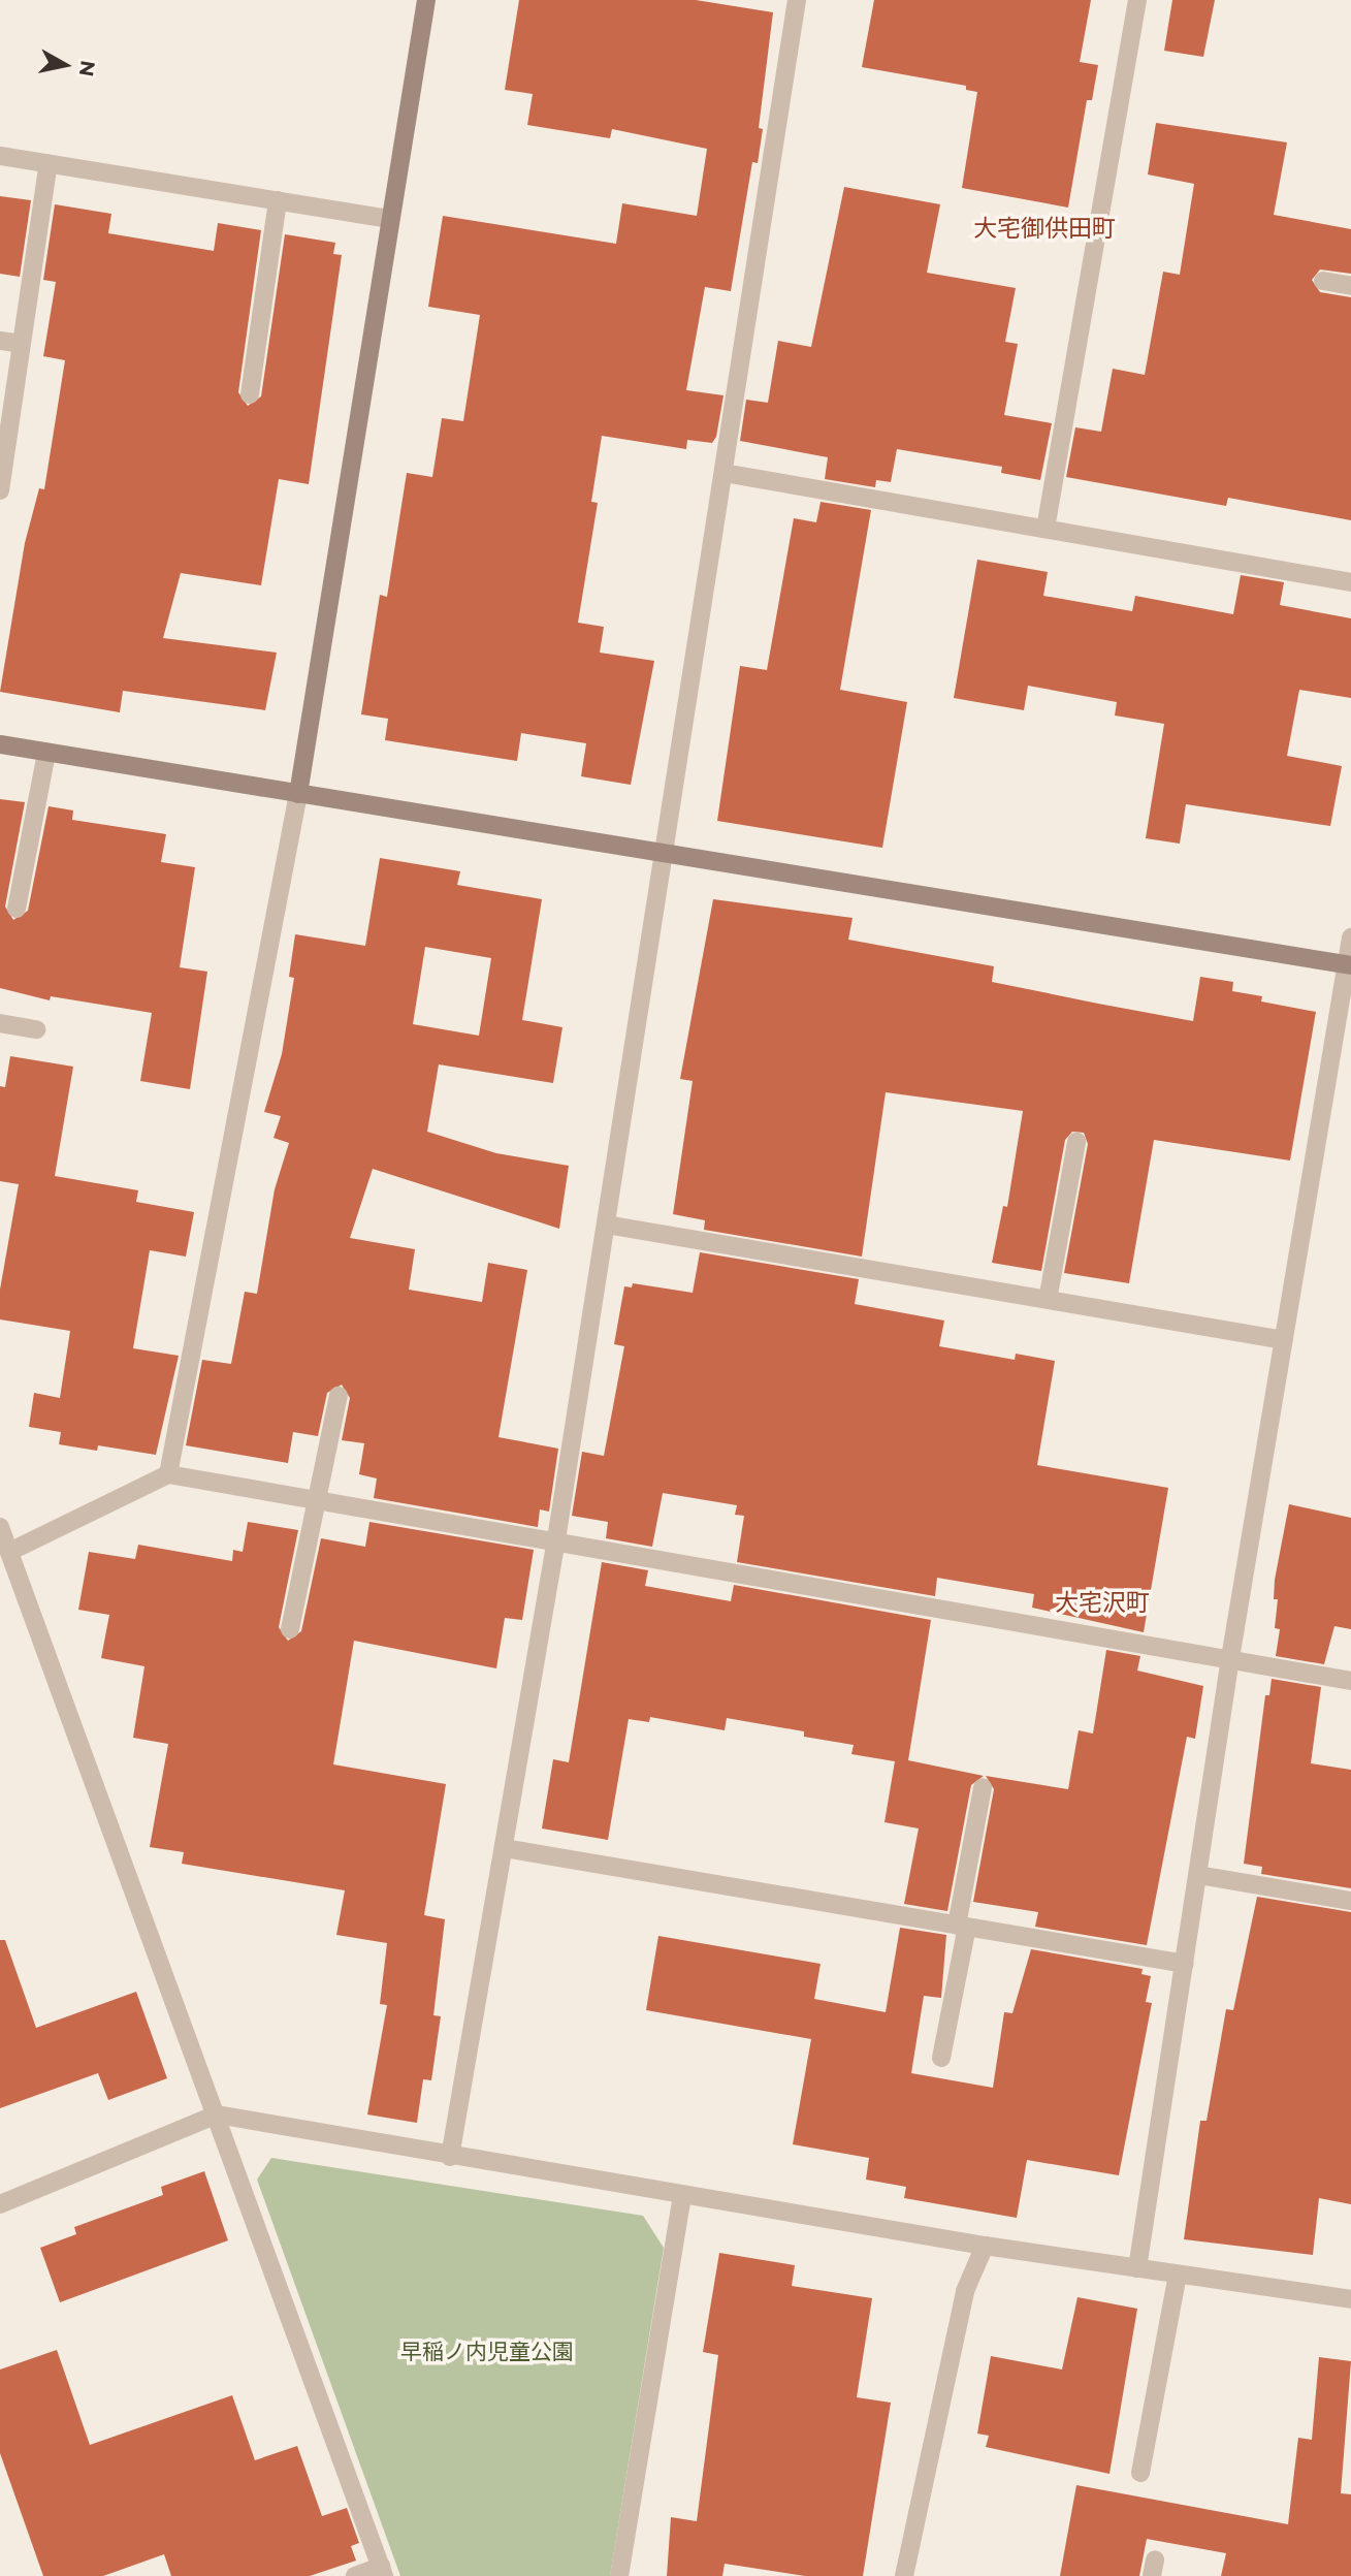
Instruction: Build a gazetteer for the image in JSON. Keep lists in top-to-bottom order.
{
  "districts": ["大宅御供田町", "大宅沢町"],
  "parks": ["早稲ノ内児童公園"],
  "north": "right"
}
